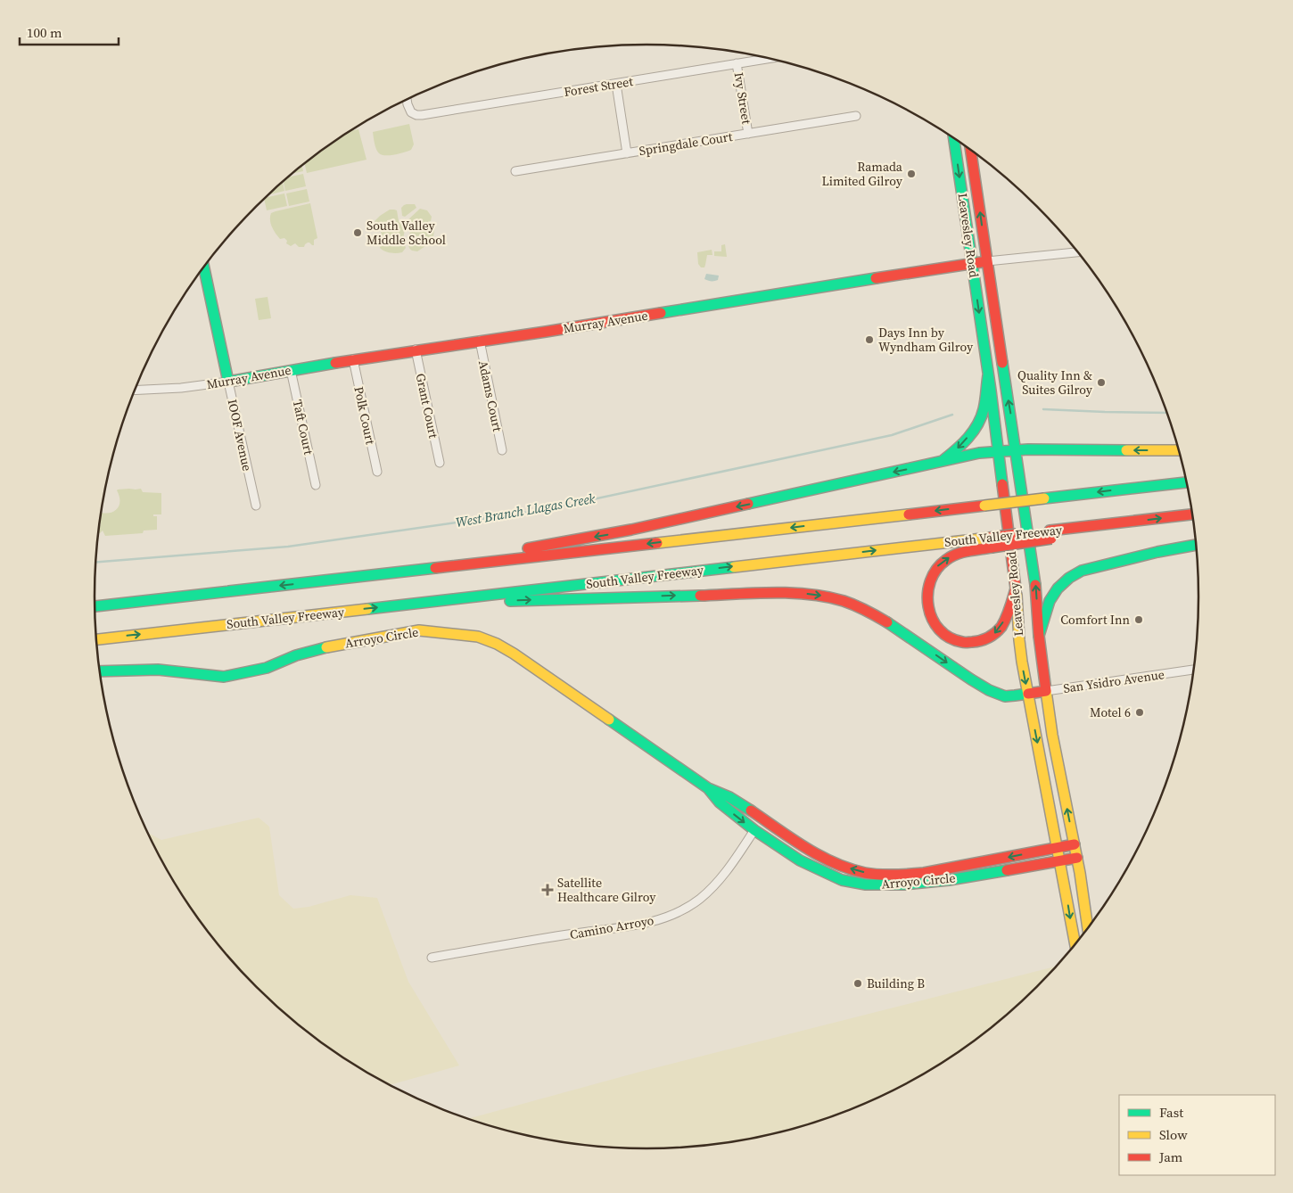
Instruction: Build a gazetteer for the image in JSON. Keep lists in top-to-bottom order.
{
  "streets": {
    "main road": [
      "Leavesley Road",
      "Murray Avenue",
      "IOOF Avenue",
      "South Valley Freeway",
      "Arroyo Circle",
      "San Ysidro Avenue"
    ],
    "street": [
      "Forest Street",
      "Ivy Street",
      "Springdale Court",
      "Adams Court",
      "Grant Court",
      "Polk Court",
      "Taft Court",
      "Camino Arroyo"
    ]
  },
  "crossings": [
    ["Forest Street", "Ivy Street"],
    ["Ivy Street", "Springdale Court"],
    ["Leavesley Road", "Murray Avenue"],
    ["Leavesley Road", "Arroyo Circle"],
    ["Leavesley Road", "San Ysidro Avenue"],
    ["Murray Avenue", "Adams Court"],
    ["Murray Avenue", "Grant Court"],
    ["Murray Avenue", "Polk Court"],
    ["Murray Avenue", "Taft Court"],
    ["Murray Avenue", "IOOF Avenue"],
    ["South Valley Freeway", "San Ysidro Avenue"],
    ["Arroyo Circle", "Camino Arroyo"]
  ],
  "water": ["West Branch Llagas Creek"],
  "places": {
    "other": [
      "Ramada Limited Gilroy",
      "South Valley Middle School",
      "Days Inn by Wyndham Gilroy",
      "Quality Inn & Suites Gilroy",
      "Comfort Inn",
      "Motel 6",
      "Building B"
    ],
    "health": ["Satellite Healthcare Gilroy"]
  },
  "legend": ["Fast", "Slow", "Jam"],
  "scale_bar": "100 m"
}
